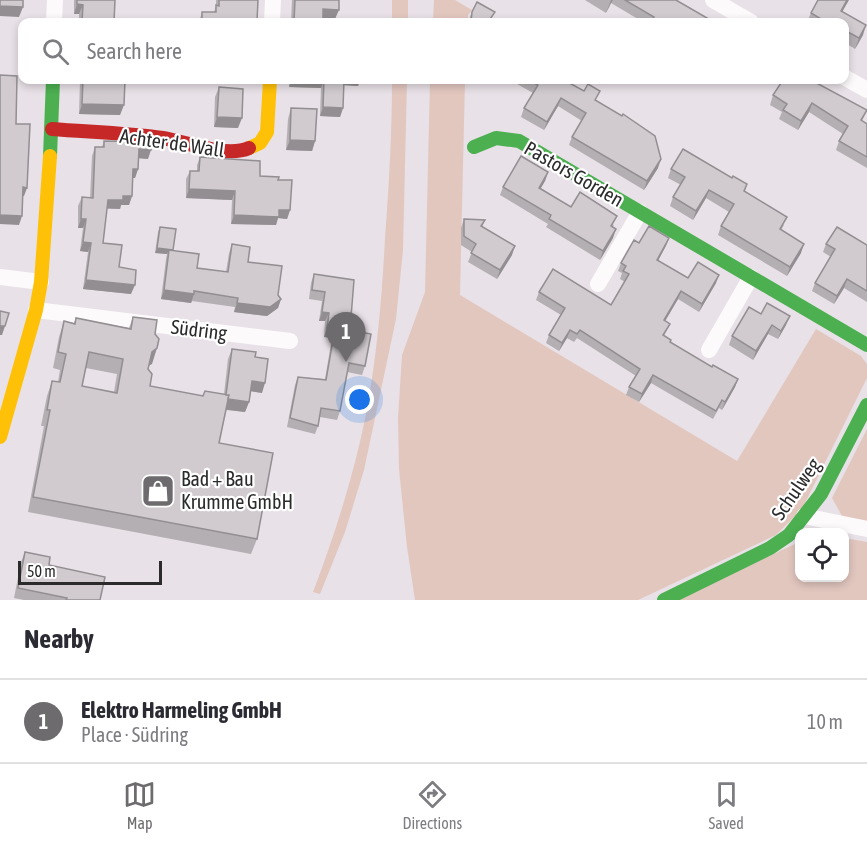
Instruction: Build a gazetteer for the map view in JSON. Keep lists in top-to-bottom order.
{
  "streets": {
    "street": [
      "Achter de Wall",
      "Pastors Gorden",
      "Südring",
      "Schulweg"
    ]
  },
  "places": {
    "shop": ["Bad + Bau Krumme GmbH"]
  },
  "scale_bar": "50 m",
  "page": {
    "search": "Search here",
    "pins": "1",
    "scale": "50 m",
    "heading": "Nearby",
    "list": [
      {
        "mark": "1",
        "name": "Elektro Harmeling GmbH",
        "note": "Place · Südring",
        "value": "10 m"
      }
    ],
    "nav": ["Map", "Directions", "Saved"]
  }
}
